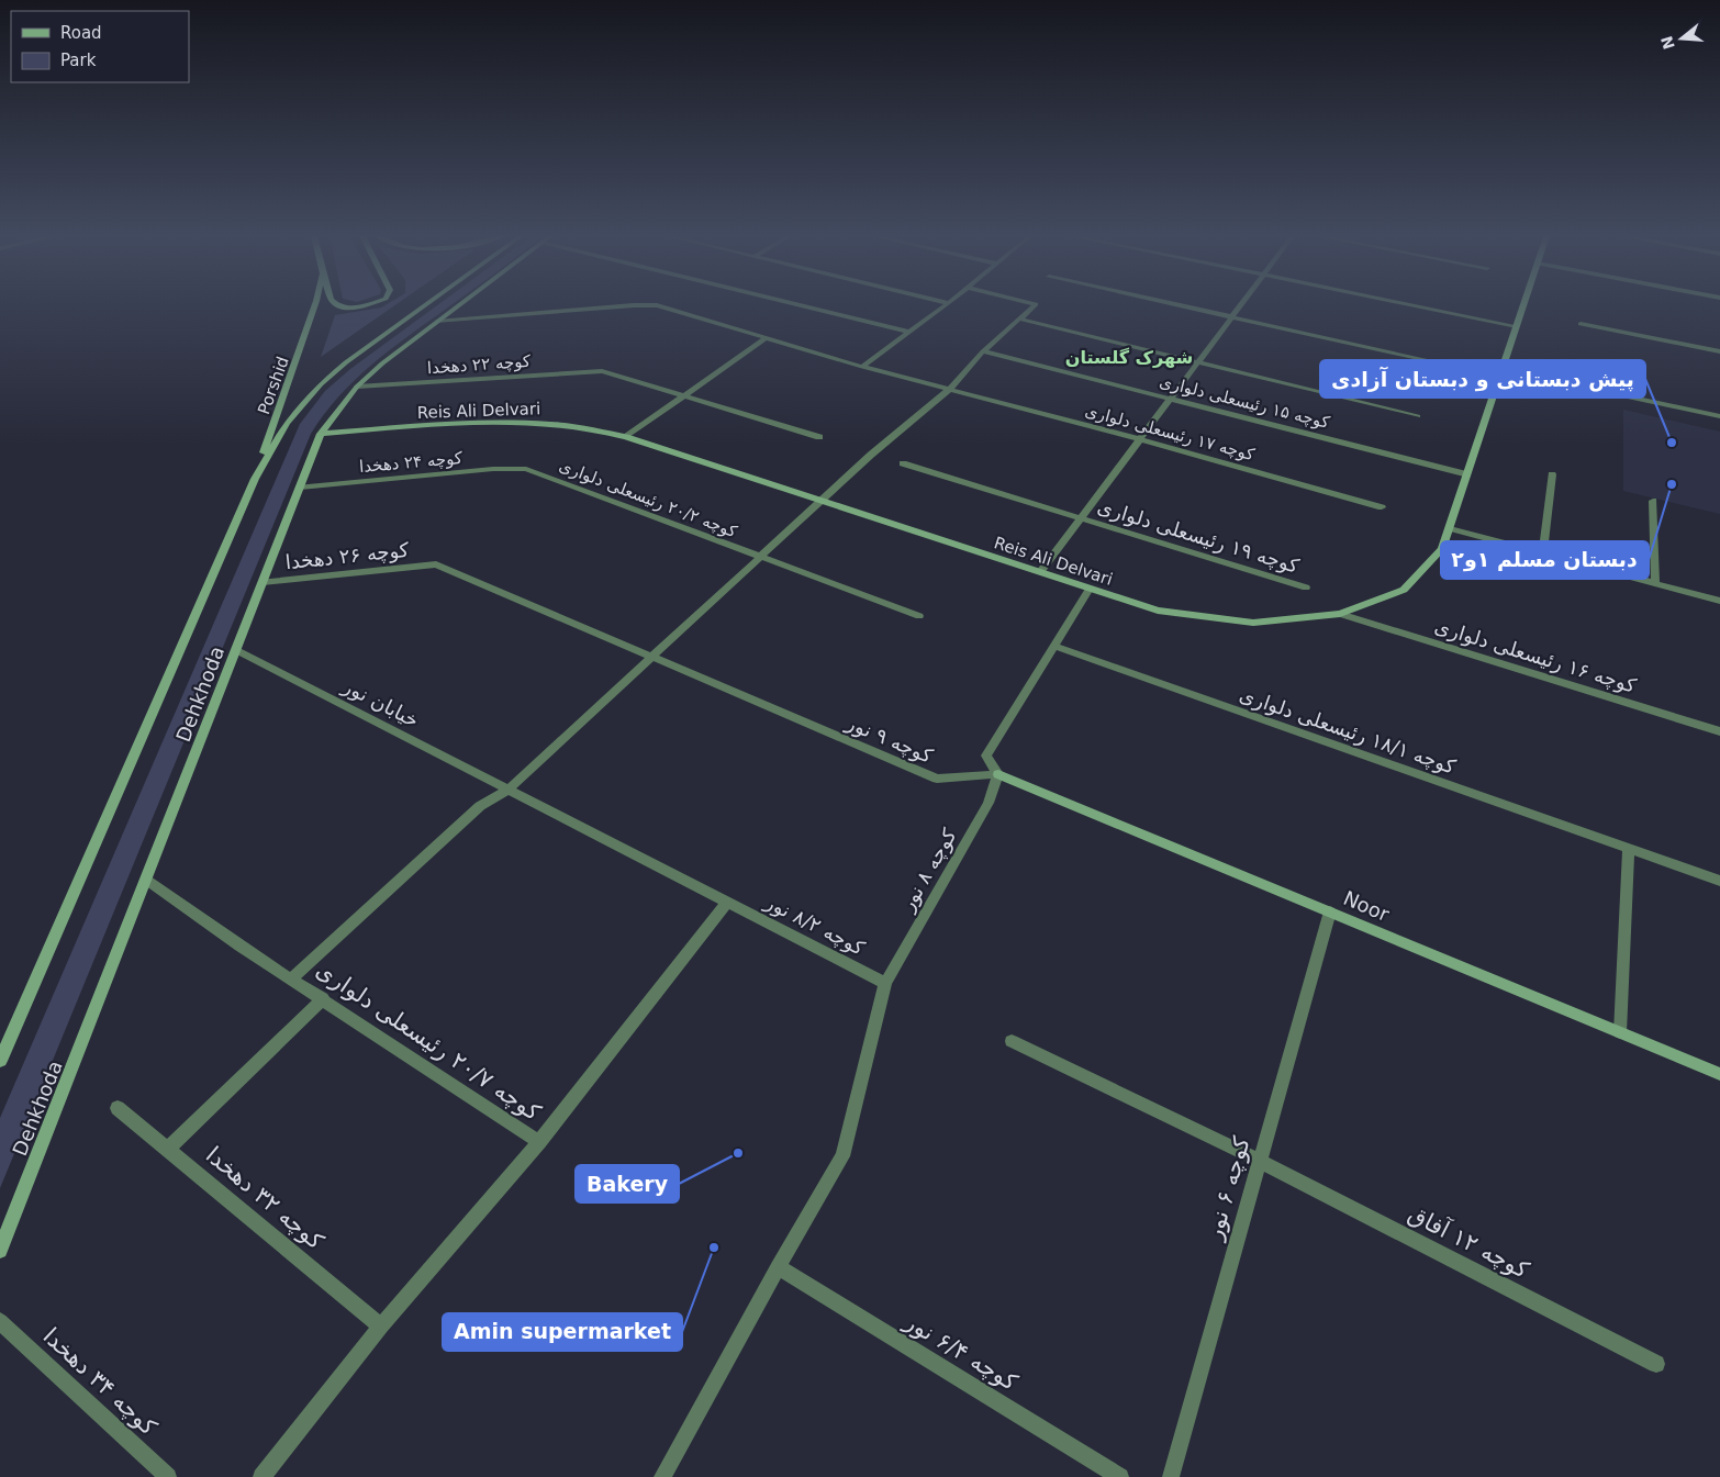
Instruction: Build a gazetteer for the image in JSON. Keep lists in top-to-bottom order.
{
  "streets": {
    "main road": [
      "Porshid",
      "Reis Ali Delvari",
      "Dehkhoda",
      "Noor"
    ],
    "street": [
      "کوچه ۲۲ دهخدا",
      "کوچه ۱۵ رئیسعلی دلواری",
      "کوچه ۱۷ رئیسعلی دلواری",
      "کوچه ۲۴ دهخدا",
      "کوچه ۲۰/۲ رئیسعلی دلواری",
      "کوچه ۱۹ رئیسعلی دلواری",
      "کوچه ۲۶ دهخدا",
      "کوچه ۱۶ رئیسعلی دلواری",
      "خیابان نور",
      "کوچه ۱۸/۱ رئیسعلی دلواری",
      "کوچه ۹ نور",
      "کوچه ۸ نور",
      "کوچه ۸/۲ نور",
      "کوچه ۲۰/۷ رئیسعلی دلواری",
      "کوچه ۶ نور",
      "کوچه ۳۲ دهخدا",
      "کوچه ۱۲ آفاق",
      "کوچه ۶/۴ نور",
      "کوچه ۳۴ دهخدا"
    ]
  },
  "crossings": [
    ["کوچه ۲۲ دهخدا", "Dehkhoda"],
    ["Porshid", "Dehkhoda"],
    ["کوچه ۱۵ رئیسعلی دلواری", "Reis Ali Delvari"],
    ["Reis Ali Delvari", "کوچه ۱۶ رئیسعلی دلواری"],
    ["Reis Ali Delvari", "Dehkhoda"],
    ["کوچه ۱۷ رئیسعلی دلواری", "Dehkhoda"],
    ["کوچه ۲۴ دهخدا", "کوچه ۲۰/۲ رئیسعلی دلواری"],
    ["کوچه ۲۴ دهخدا", "Dehkhoda"],
    ["کوچه ۲۶ دهخدا", "Dehkhoda"],
    ["کوچه ۲۶ دهخدا", "کوچه ۹ نور"],
    ["Dehkhoda", "خیابان نور"],
    ["Dehkhoda", "کوچه ۲۰/۷ رئیسعلی دلواری"],
    ["خیابان نور", "کوچه ۸/۲ نور"],
    ["کوچه ۹ نور", "کوچه ۸ نور"],
    ["کوچه ۹ نور", "Noor"],
    ["کوچه ۸ نور", "Noor"],
    ["کوچه ۸ نور", "کوچه ۸/۲ نور"],
    ["کوچه ۸ نور", "کوچه ۶/۴ نور"],
    ["Noor", "کوچه ۶ نور"],
    ["کوچه ۶ نور", "کوچه ۱۲ آفاق"]
  ],
  "districts": ["شهرک گلستان"],
  "places": [
    "پیش دبستانی و دبستان آزادی",
    "دبستان مسلم ۱و۲",
    "Bakery",
    "Amin supermarket"
  ],
  "legend": ["Road", "Park"],
  "north": "left"
}
